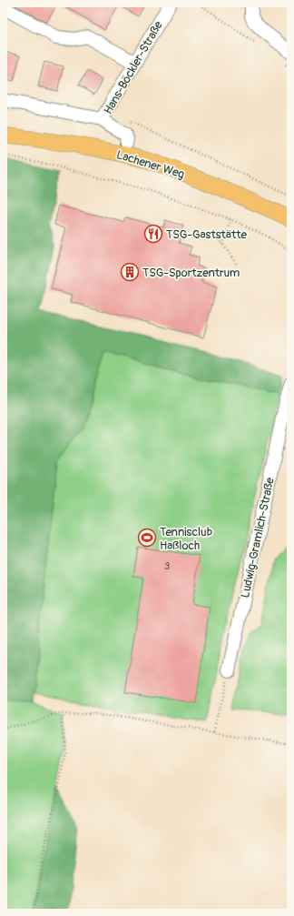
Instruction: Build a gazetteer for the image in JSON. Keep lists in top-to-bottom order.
{
  "streets": {
    "main road": ["Lachener Weg"],
    "street": ["Hans-Böckler-Straße", "Ludwig-Gramlich-Straße"]
  },
  "places": {
    "restaurant": ["TSG-Gaststätte"],
    "building": ["TSG-Sportzentrum"],
    "sports": ["Tennisclub Haßloch"]
  },
  "house_numbers": ["3"]
}
